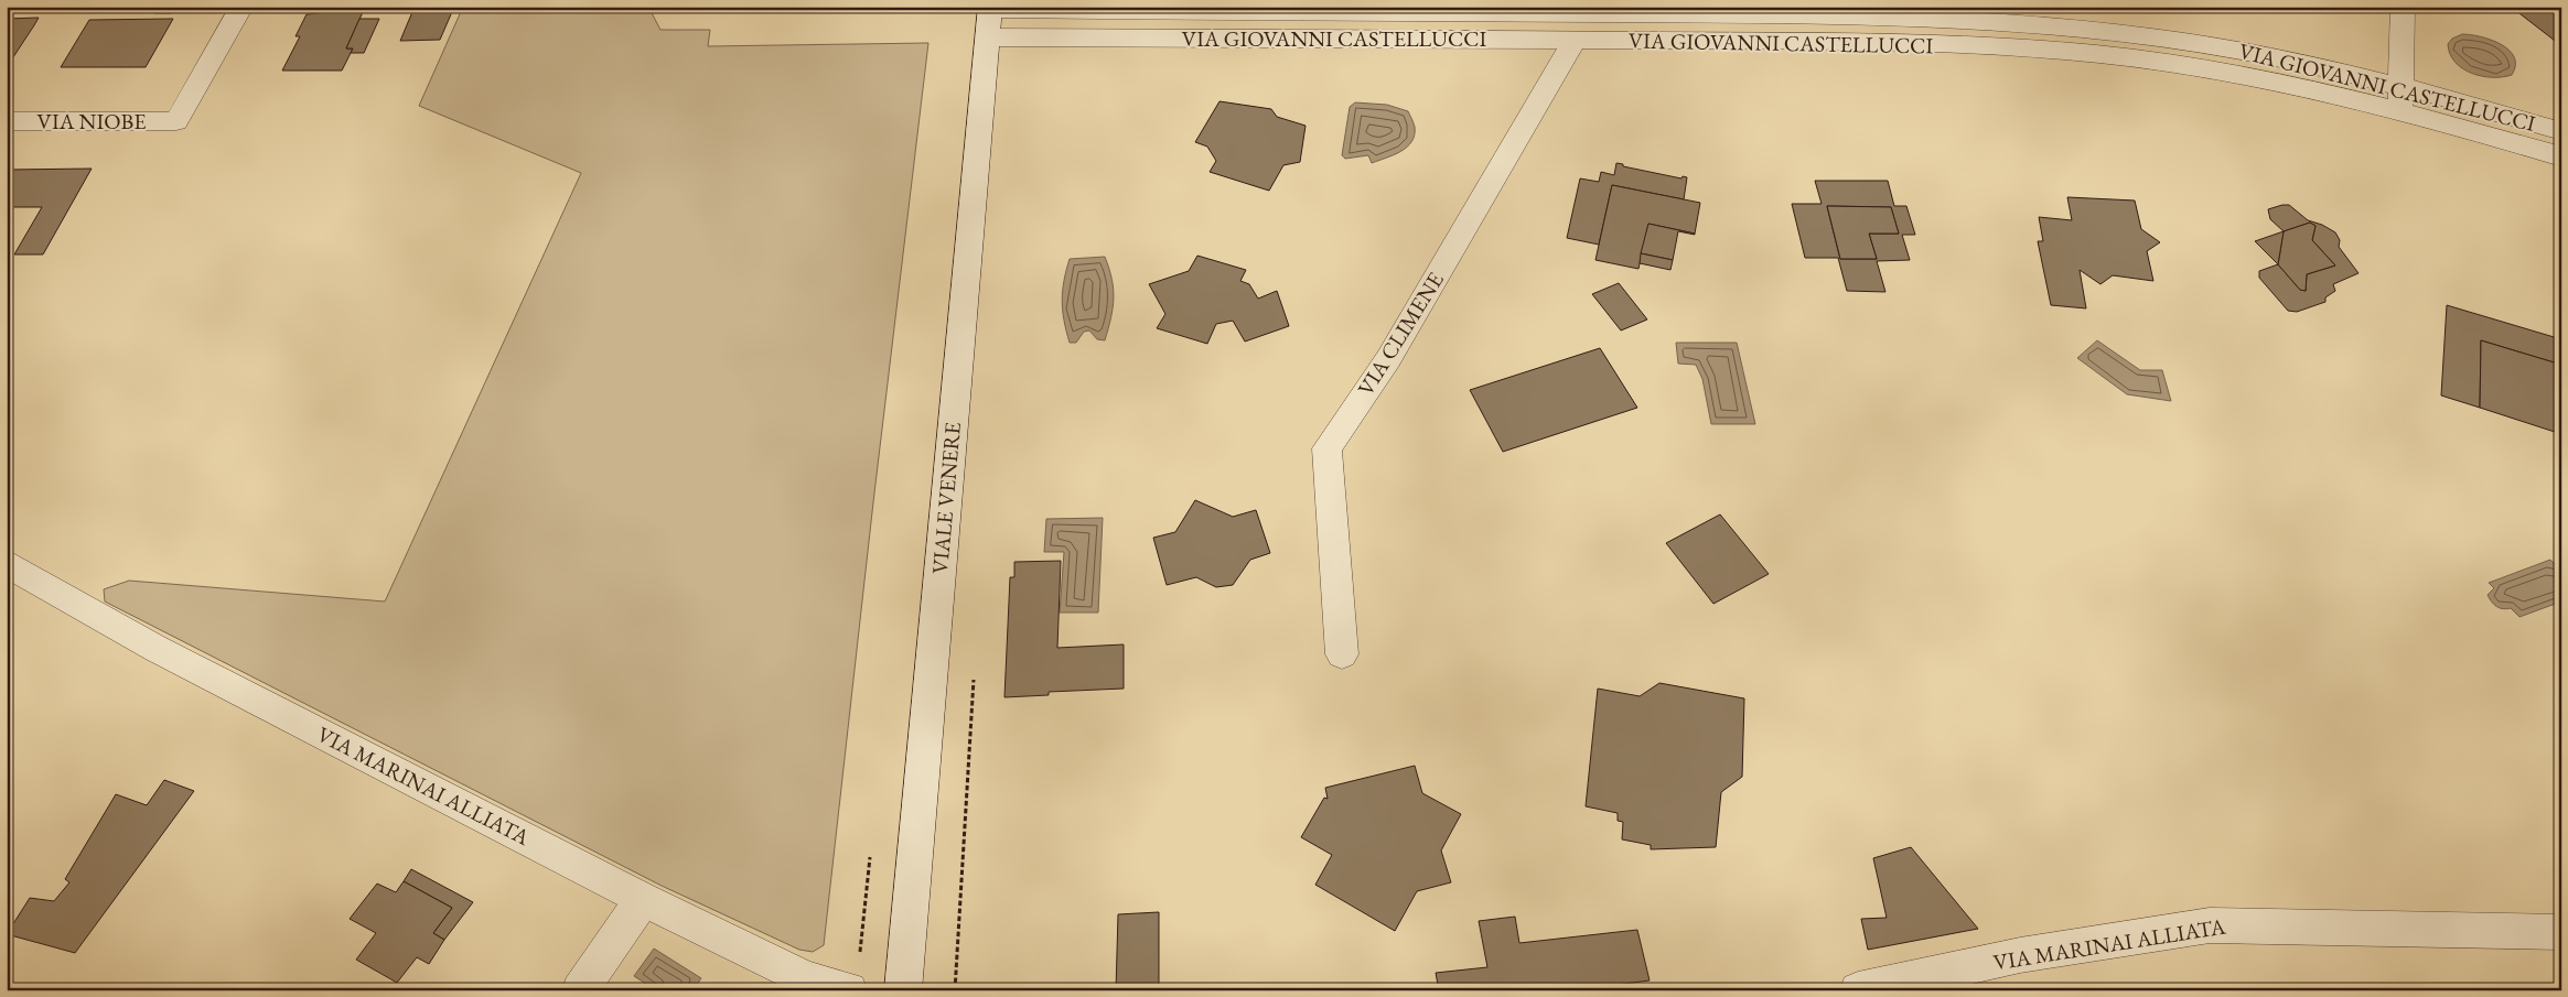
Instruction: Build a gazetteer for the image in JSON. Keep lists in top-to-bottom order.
{
  "streets": {
    "street": [
      "VIA GIOVANNI CASTELLUCCI",
      "VIA NIOBE",
      "VIA CLIMENE",
      "VIALE VENERE",
      "VIA MARINAI ALLIATA"
    ]
  },
  "crossings": [
    ["VIA GIOVANNI CASTELLUCCI", "VIA CLIMENE"],
    ["VIA GIOVANNI CASTELLUCCI", "VIALE VENERE"]
  ]
}
